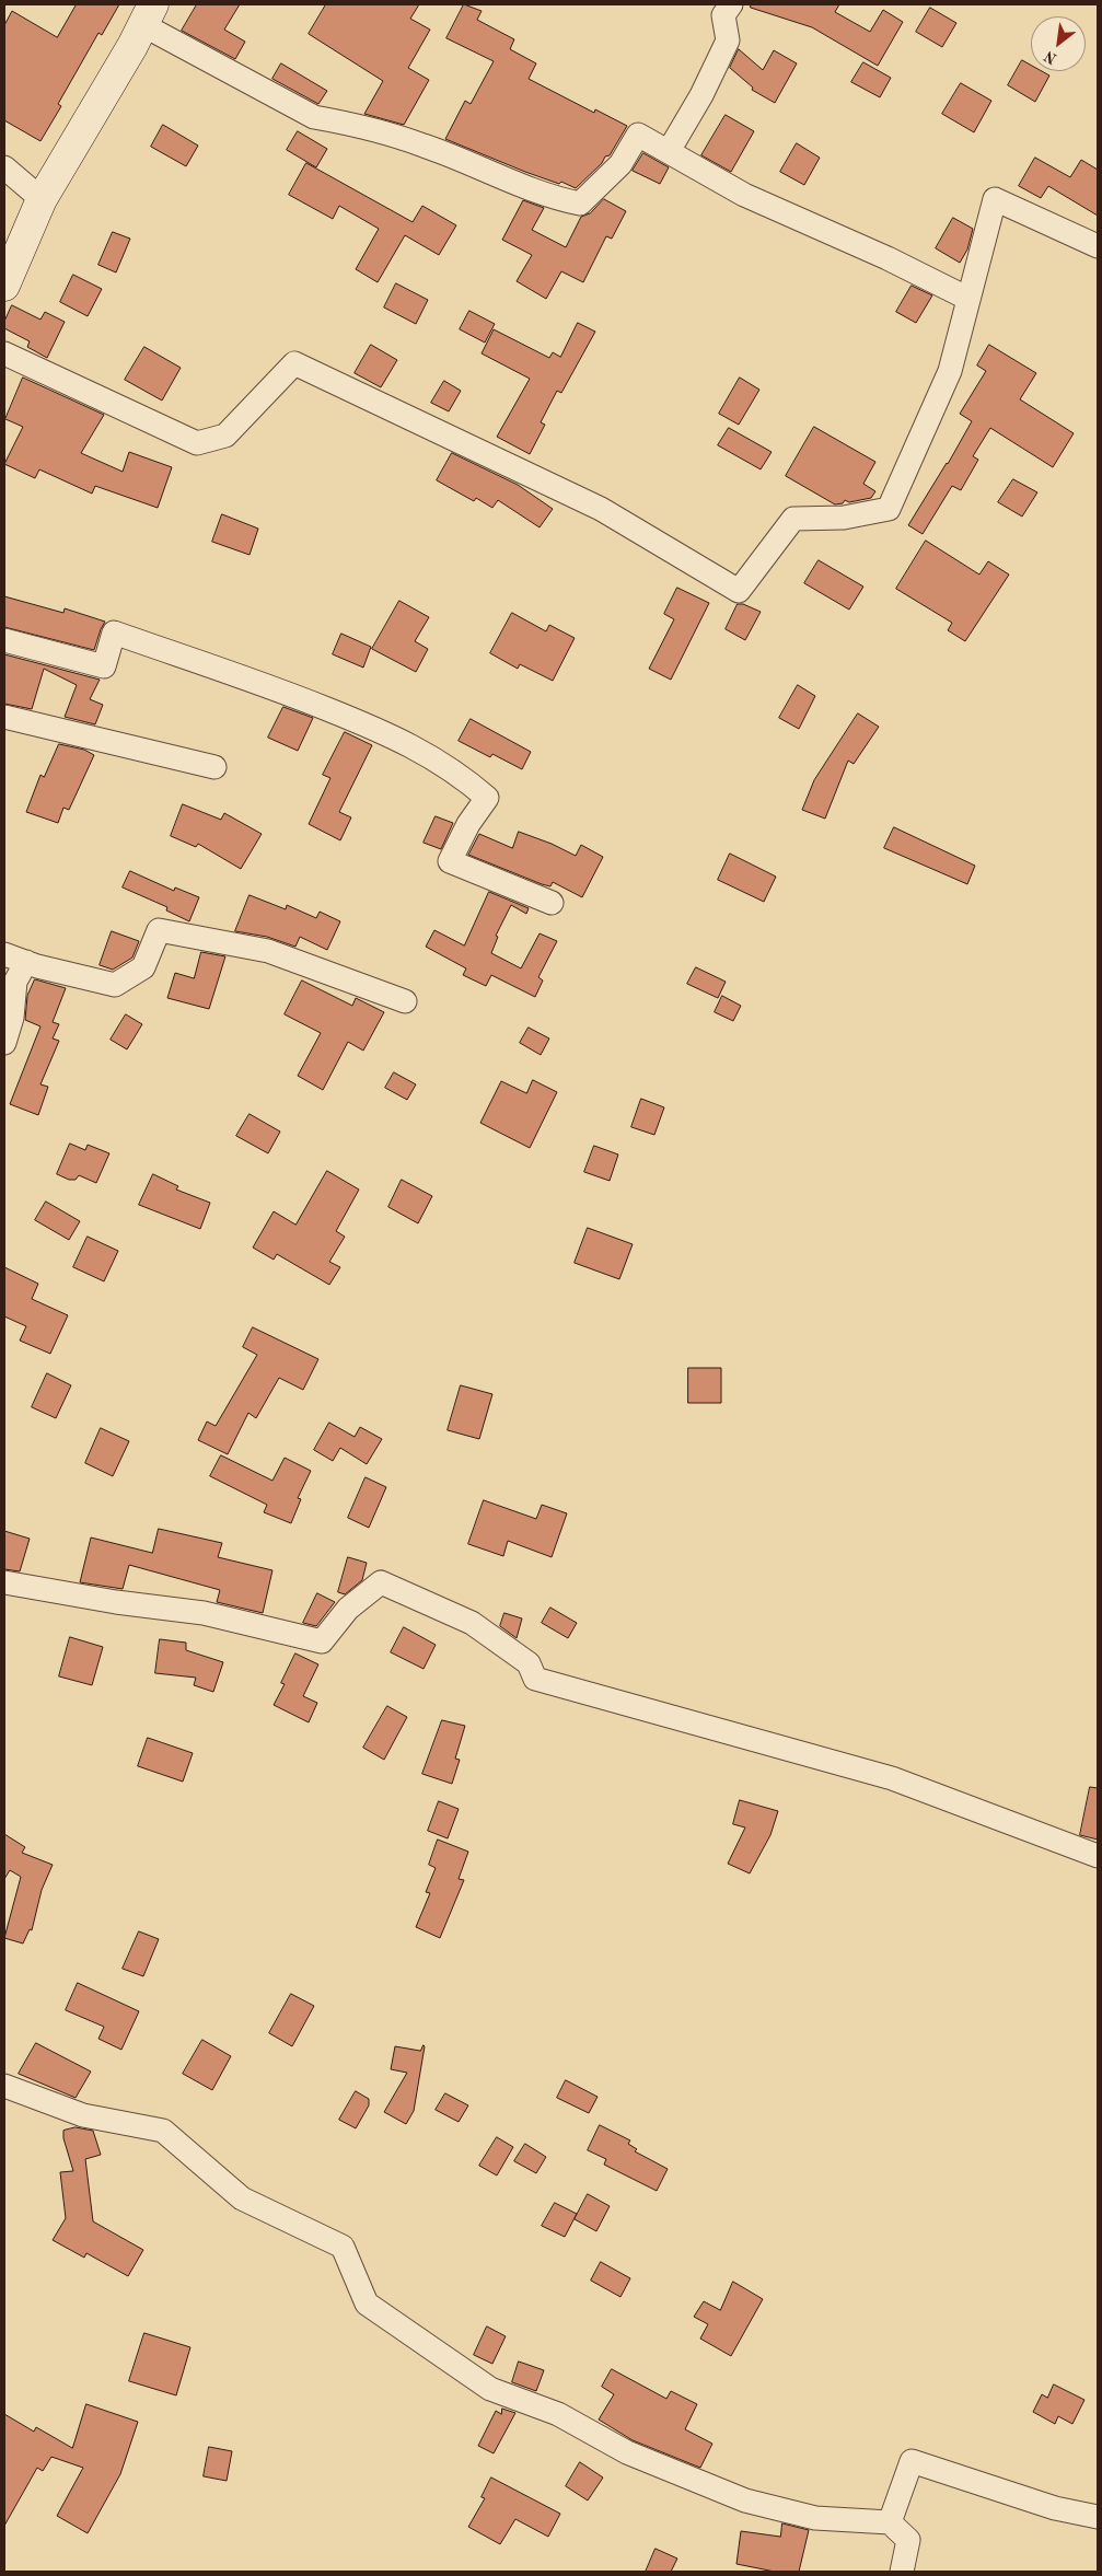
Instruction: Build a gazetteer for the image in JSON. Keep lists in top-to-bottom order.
{
  "north": "bottom left"
}
